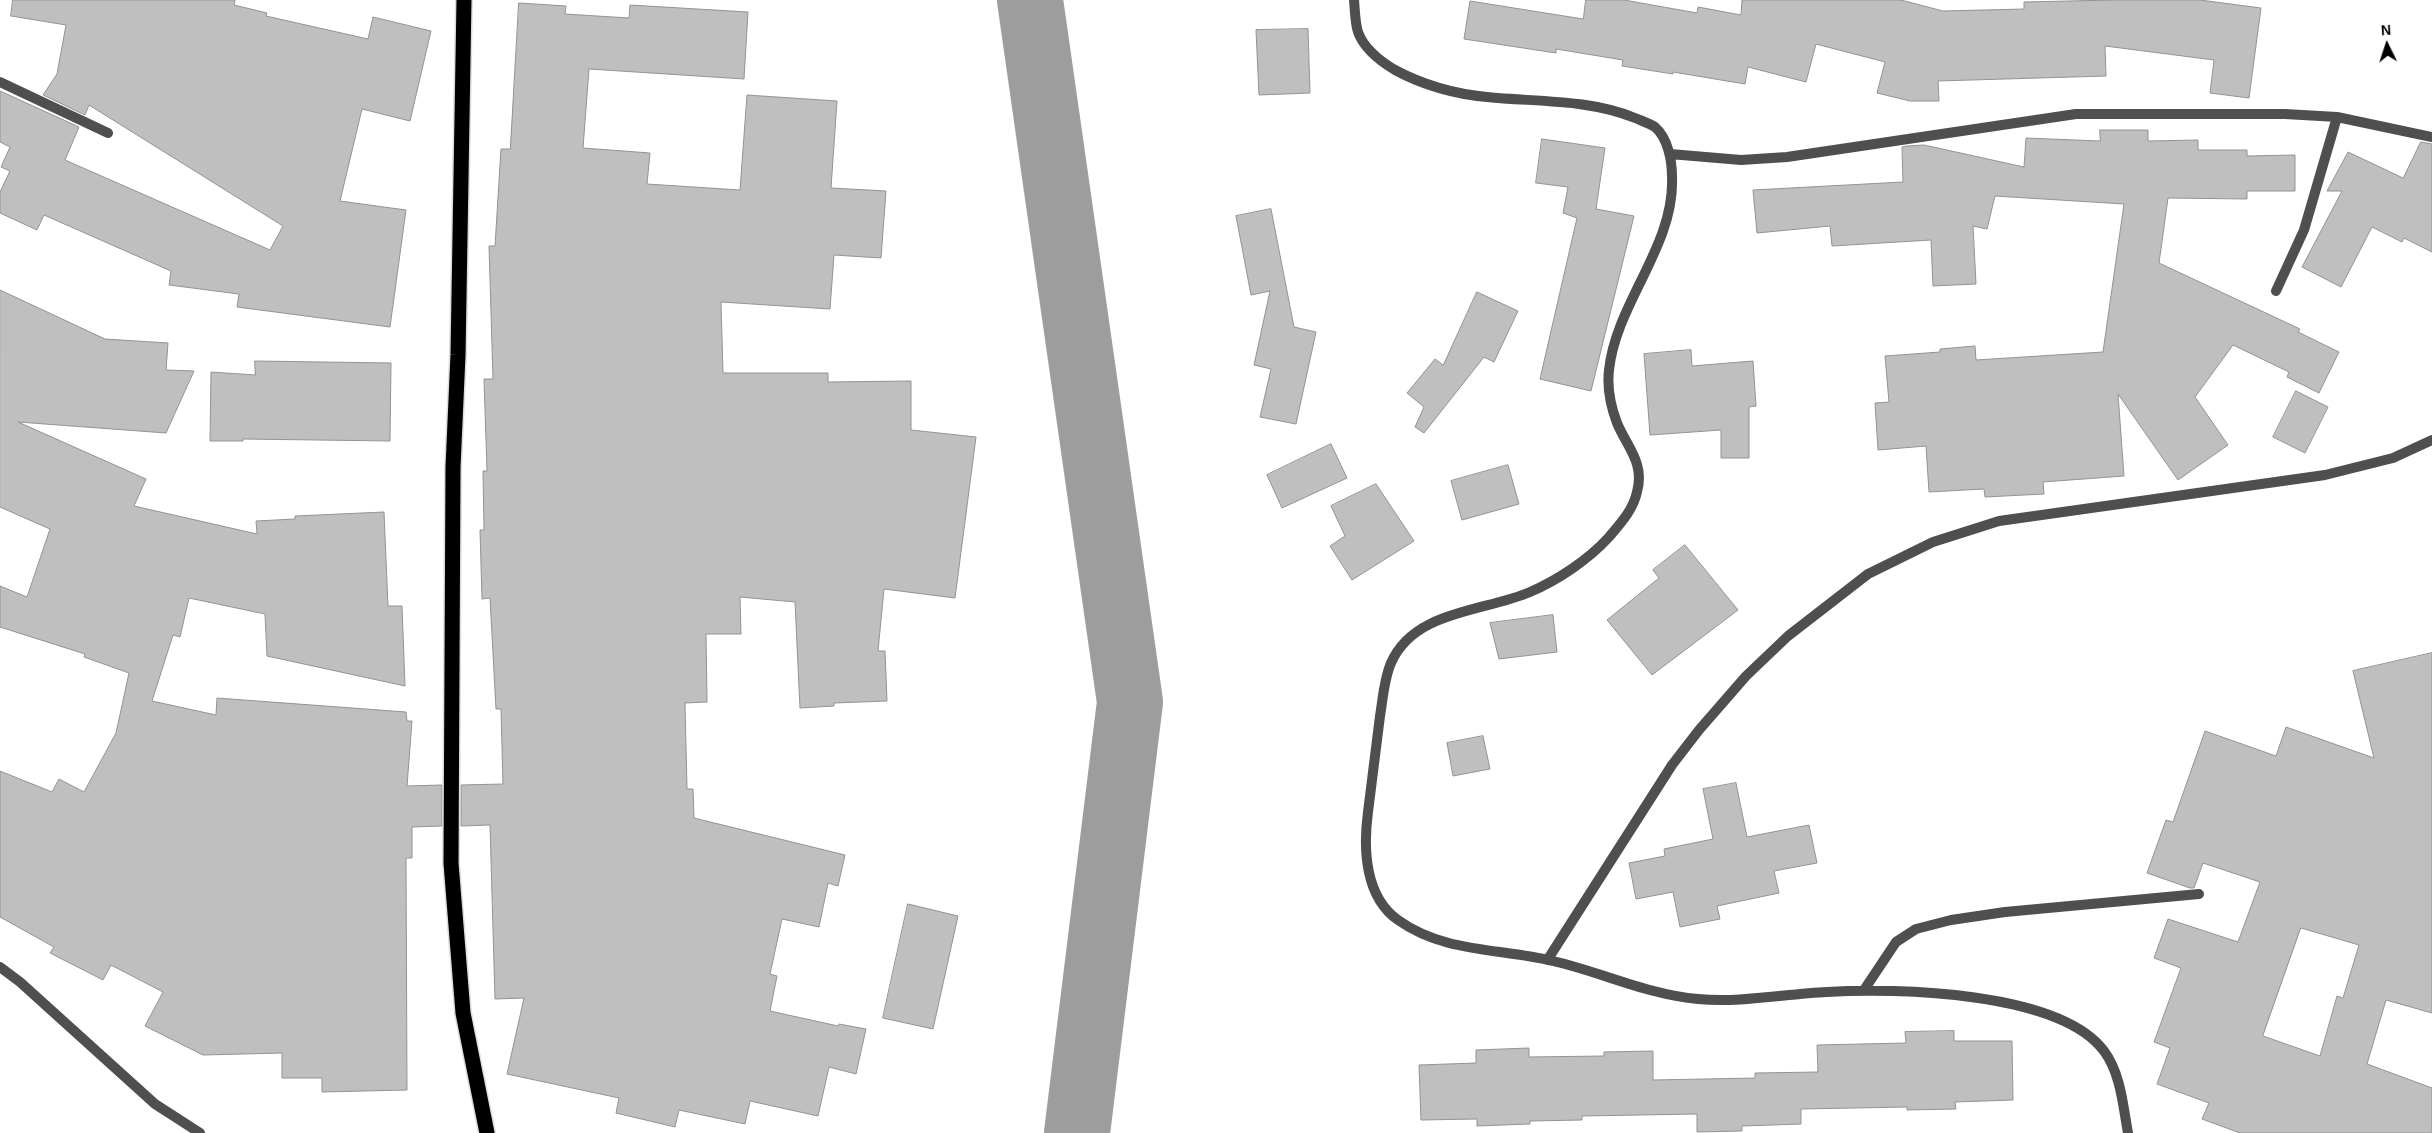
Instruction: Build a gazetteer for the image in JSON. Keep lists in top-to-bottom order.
{
  "north": "top"
}
